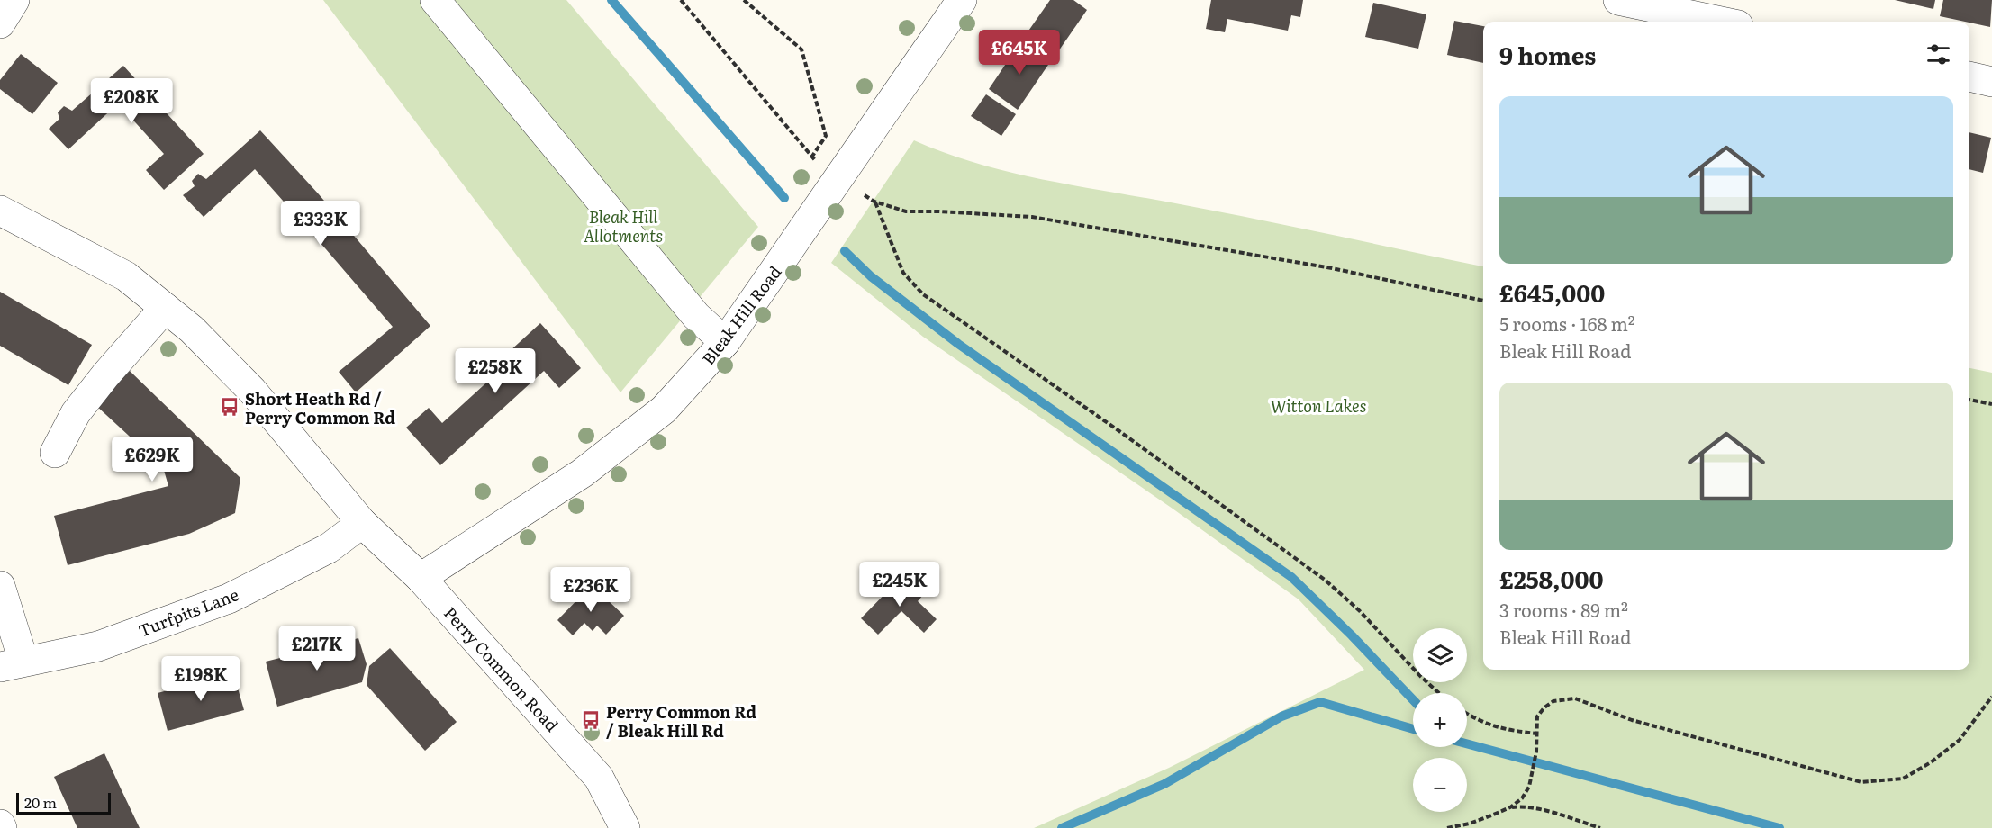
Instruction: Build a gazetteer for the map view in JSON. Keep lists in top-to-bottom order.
{
  "streets": {
    "street": ["Bleak Hill Road", "Turfpits Lane", "Perry Common Road"]
  },
  "crossings": [
    ["Bleak Hill Road", "Perry Common Road"],
    ["Turfpits Lane", "Perry Common Road"]
  ],
  "parks": ["Bleak Hill Allotments", "Witton Lakes"],
  "places": {
    "bus stop": ["Short Heath Rd / Perry Common Rd", "Perry Common Rd / Bleak Hill Rd"]
  },
  "scale_bar": "20 m",
  "page": {
    "heading": "9 homes",
    "price": [
      "£645K",
      "£208K",
      "£333K",
      "£258K",
      "£629K",
      "£245K",
      "£236K",
      "£217K",
      "£198K"
    ],
    "list": [
      {
        "name": "£645,000",
        "note": "5 rooms · 168 m² · Bleak Hill Road"
      },
      {
        "name": "£258,000",
        "note": "3 rooms · 89 m² · Bleak Hill Road"
      }
    ],
    "map_buttons": ["+", "−"],
    "scale": "20 m"
  }
}
